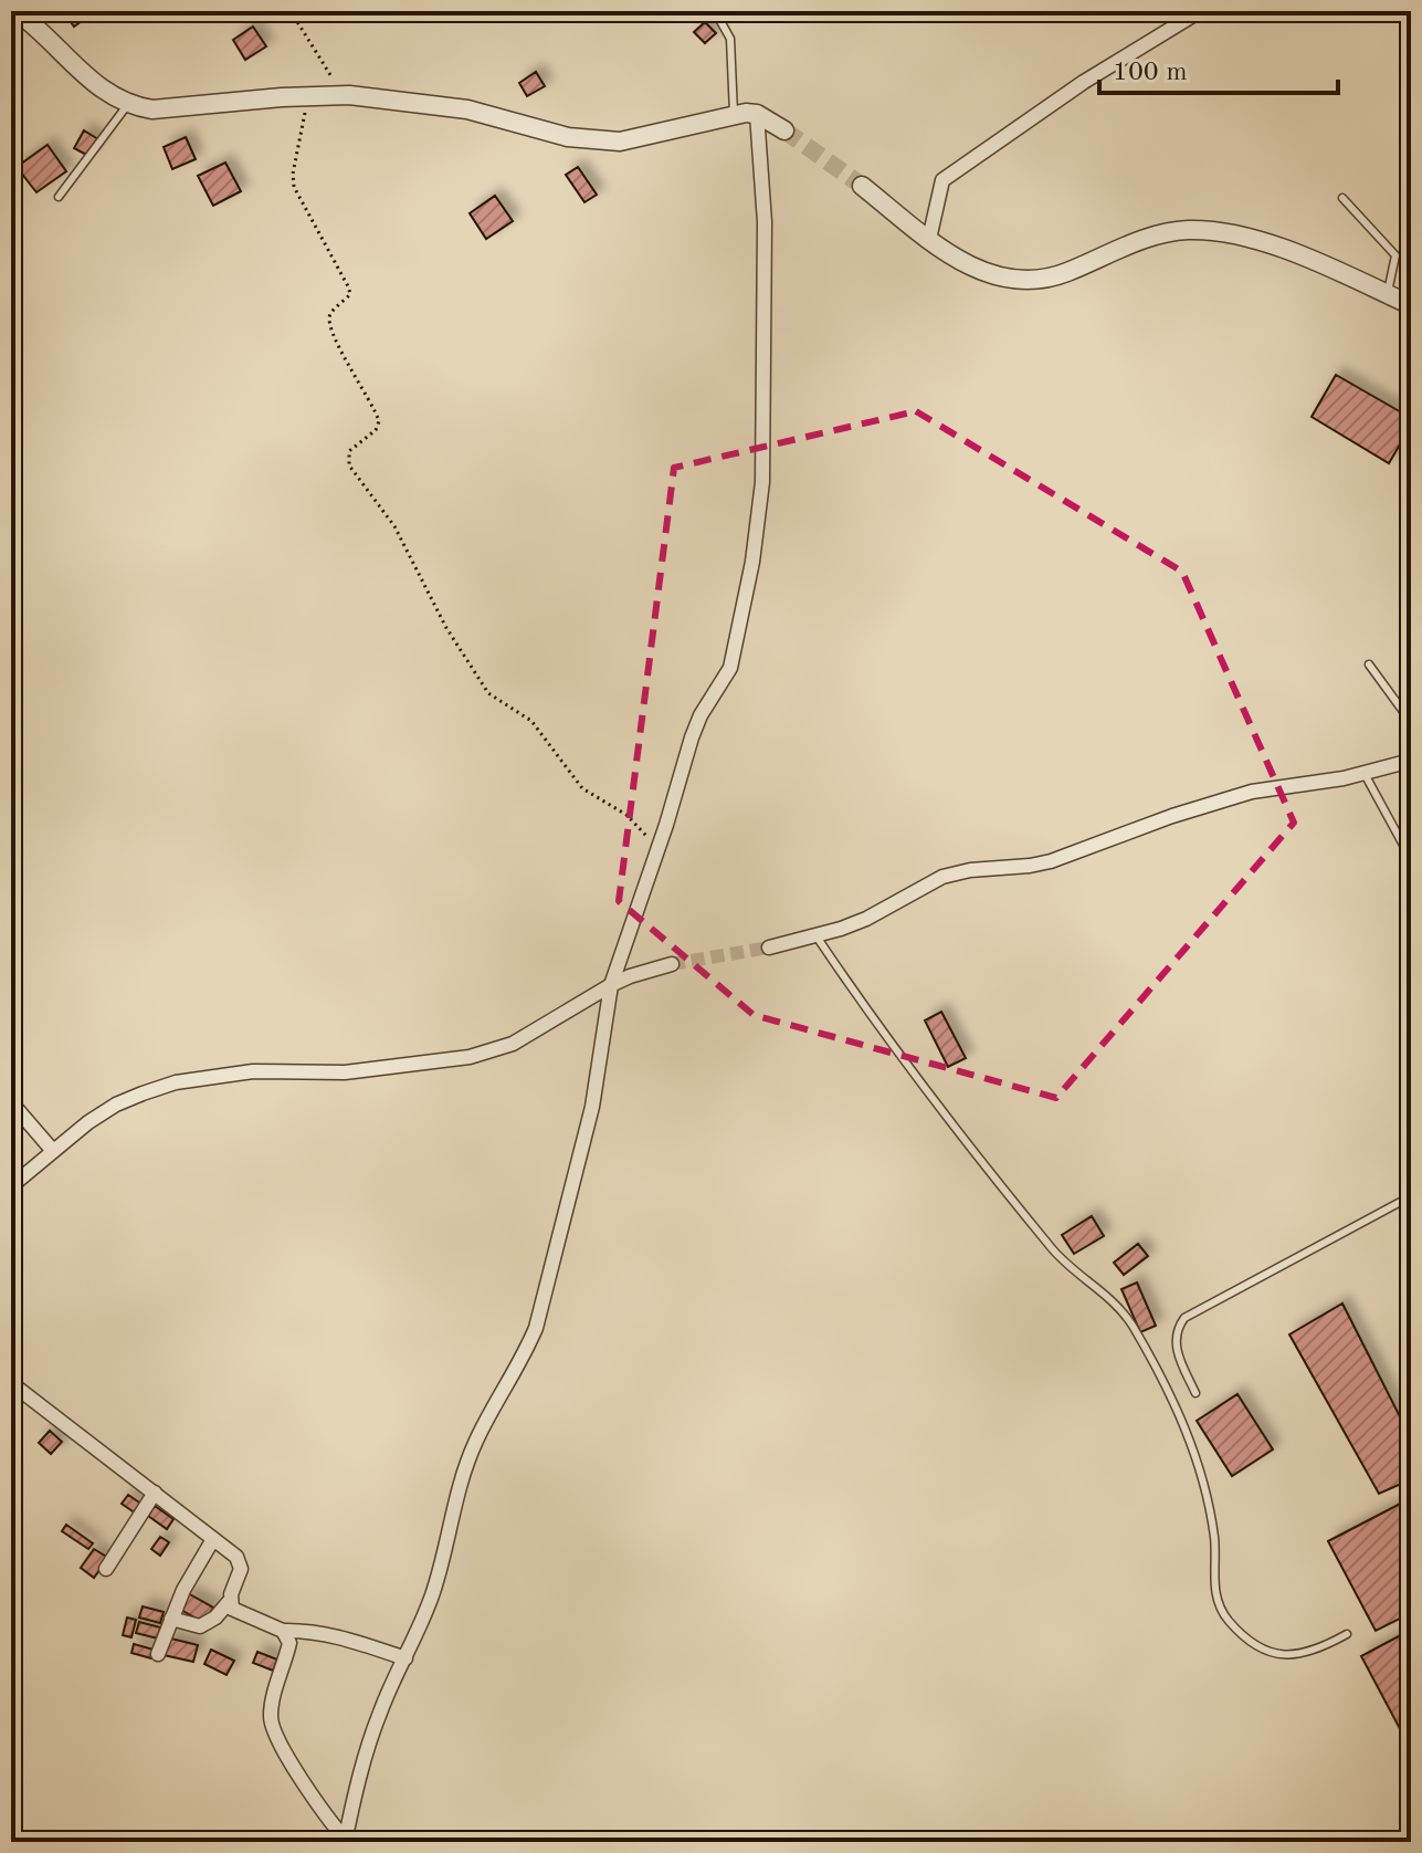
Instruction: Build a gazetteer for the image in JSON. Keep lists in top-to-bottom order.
{
  "scale_bar": "100 m"
}
